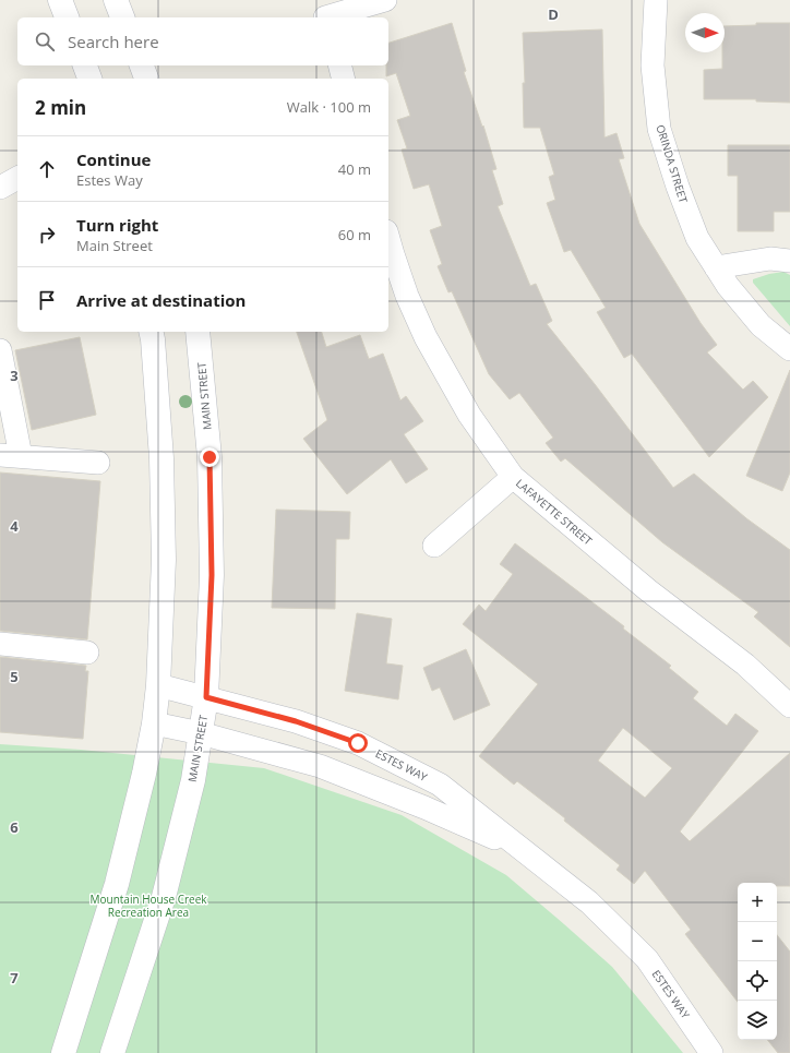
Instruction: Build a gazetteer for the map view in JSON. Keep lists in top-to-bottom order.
{
  "streets": {
    "street": [
      "ORINDA STREET",
      "MAIN STREET",
      "LAFAYETTE STREET",
      "ESTES WAY"
    ]
  },
  "crossings": [
    ["MAIN STREET", "ESTES WAY"]
  ],
  "parks": ["Mountain House Creek Recreation Area"],
  "north": "right",
  "page": {
    "search": "Search here",
    "heading": ["2 min", "Walk · 100 m"],
    "list": [
      ["Continue", "Estes Way", "40 m"],
      ["Turn right", "Main Street", "60 m"],
      "Arrive at destination"
    ],
    "map_buttons": ["+", "−"]
  },
  "grid": {
    "columns": ["D"],
    "rows": [
      "3",
      "4",
      "5",
      "6",
      "7"
    ]
  }
}
